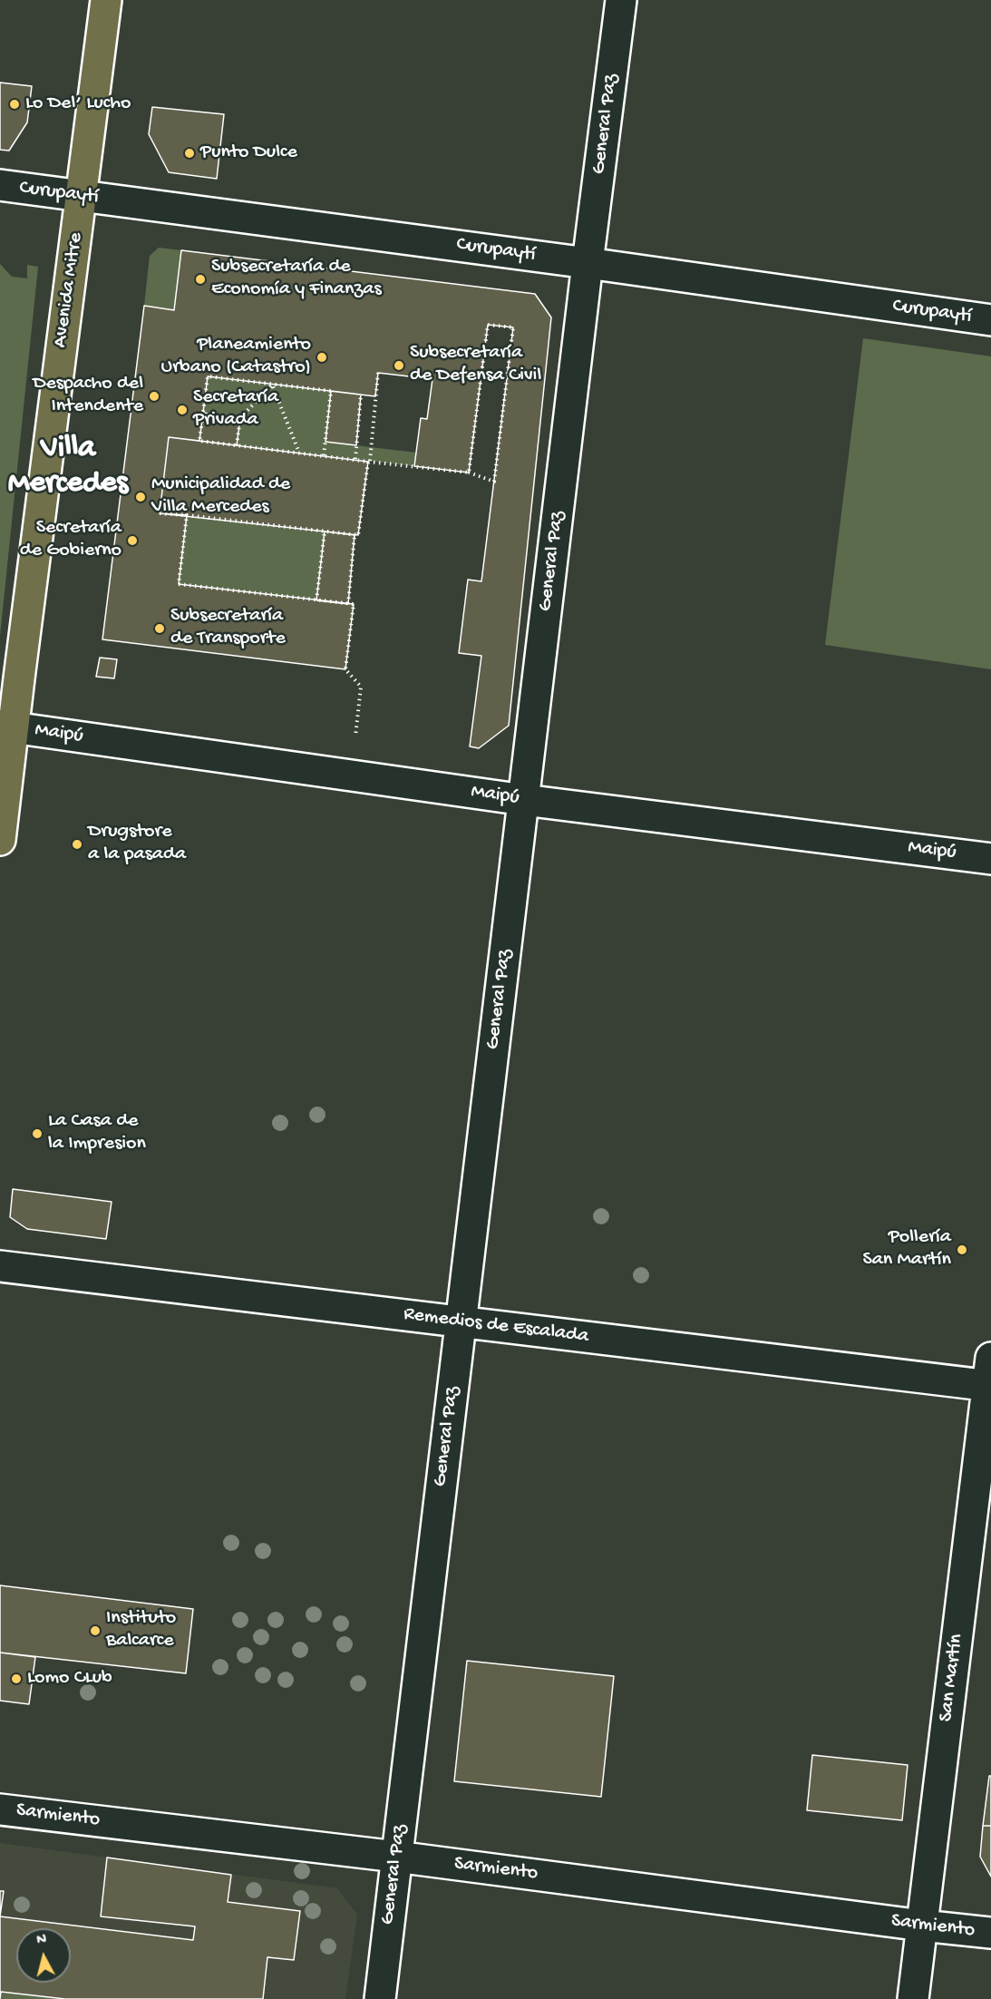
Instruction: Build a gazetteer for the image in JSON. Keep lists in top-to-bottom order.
{
  "streets": {
    "main road": ["Avenida Mitre"],
    "street": [
      "General Paz",
      "Curupaytí",
      "Maipú",
      "Remedios de Escalada",
      "San Martín",
      "Sarmiento"
    ]
  },
  "crossings": [
    ["General Paz", "Curupaytí"],
    ["General Paz", "Maipú"],
    ["General Paz", "Remedios de Escalada"],
    ["General Paz", "Sarmiento"],
    ["Curupaytí", "Avenida Mitre"],
    ["Avenida Mitre", "Maipú"],
    ["Remedios de Escalada", "San Martín"],
    ["San Martín", "Sarmiento"]
  ],
  "districts": ["Villa Mercedes"],
  "places": [
    "Lo Del’ Lucho",
    "Punto Dulce",
    "Subsecretaría de Economía y Finanzas",
    "Planeamiento Urbano (Catastro)",
    "Subsecretaría de Defensa Civil",
    "Despacho del Intendente",
    "Secretaría Privada",
    "Municipalidad de Villa Mercedes",
    "Secretaría de Gobierno",
    "Subsecretaría de Transporte",
    "Drugstore a la pasada",
    "La Casa de la Impresion",
    "Pollería San Martín",
    "Instituto Balcarce",
    "Lomo CLub"
  ],
  "north": "top"
}
